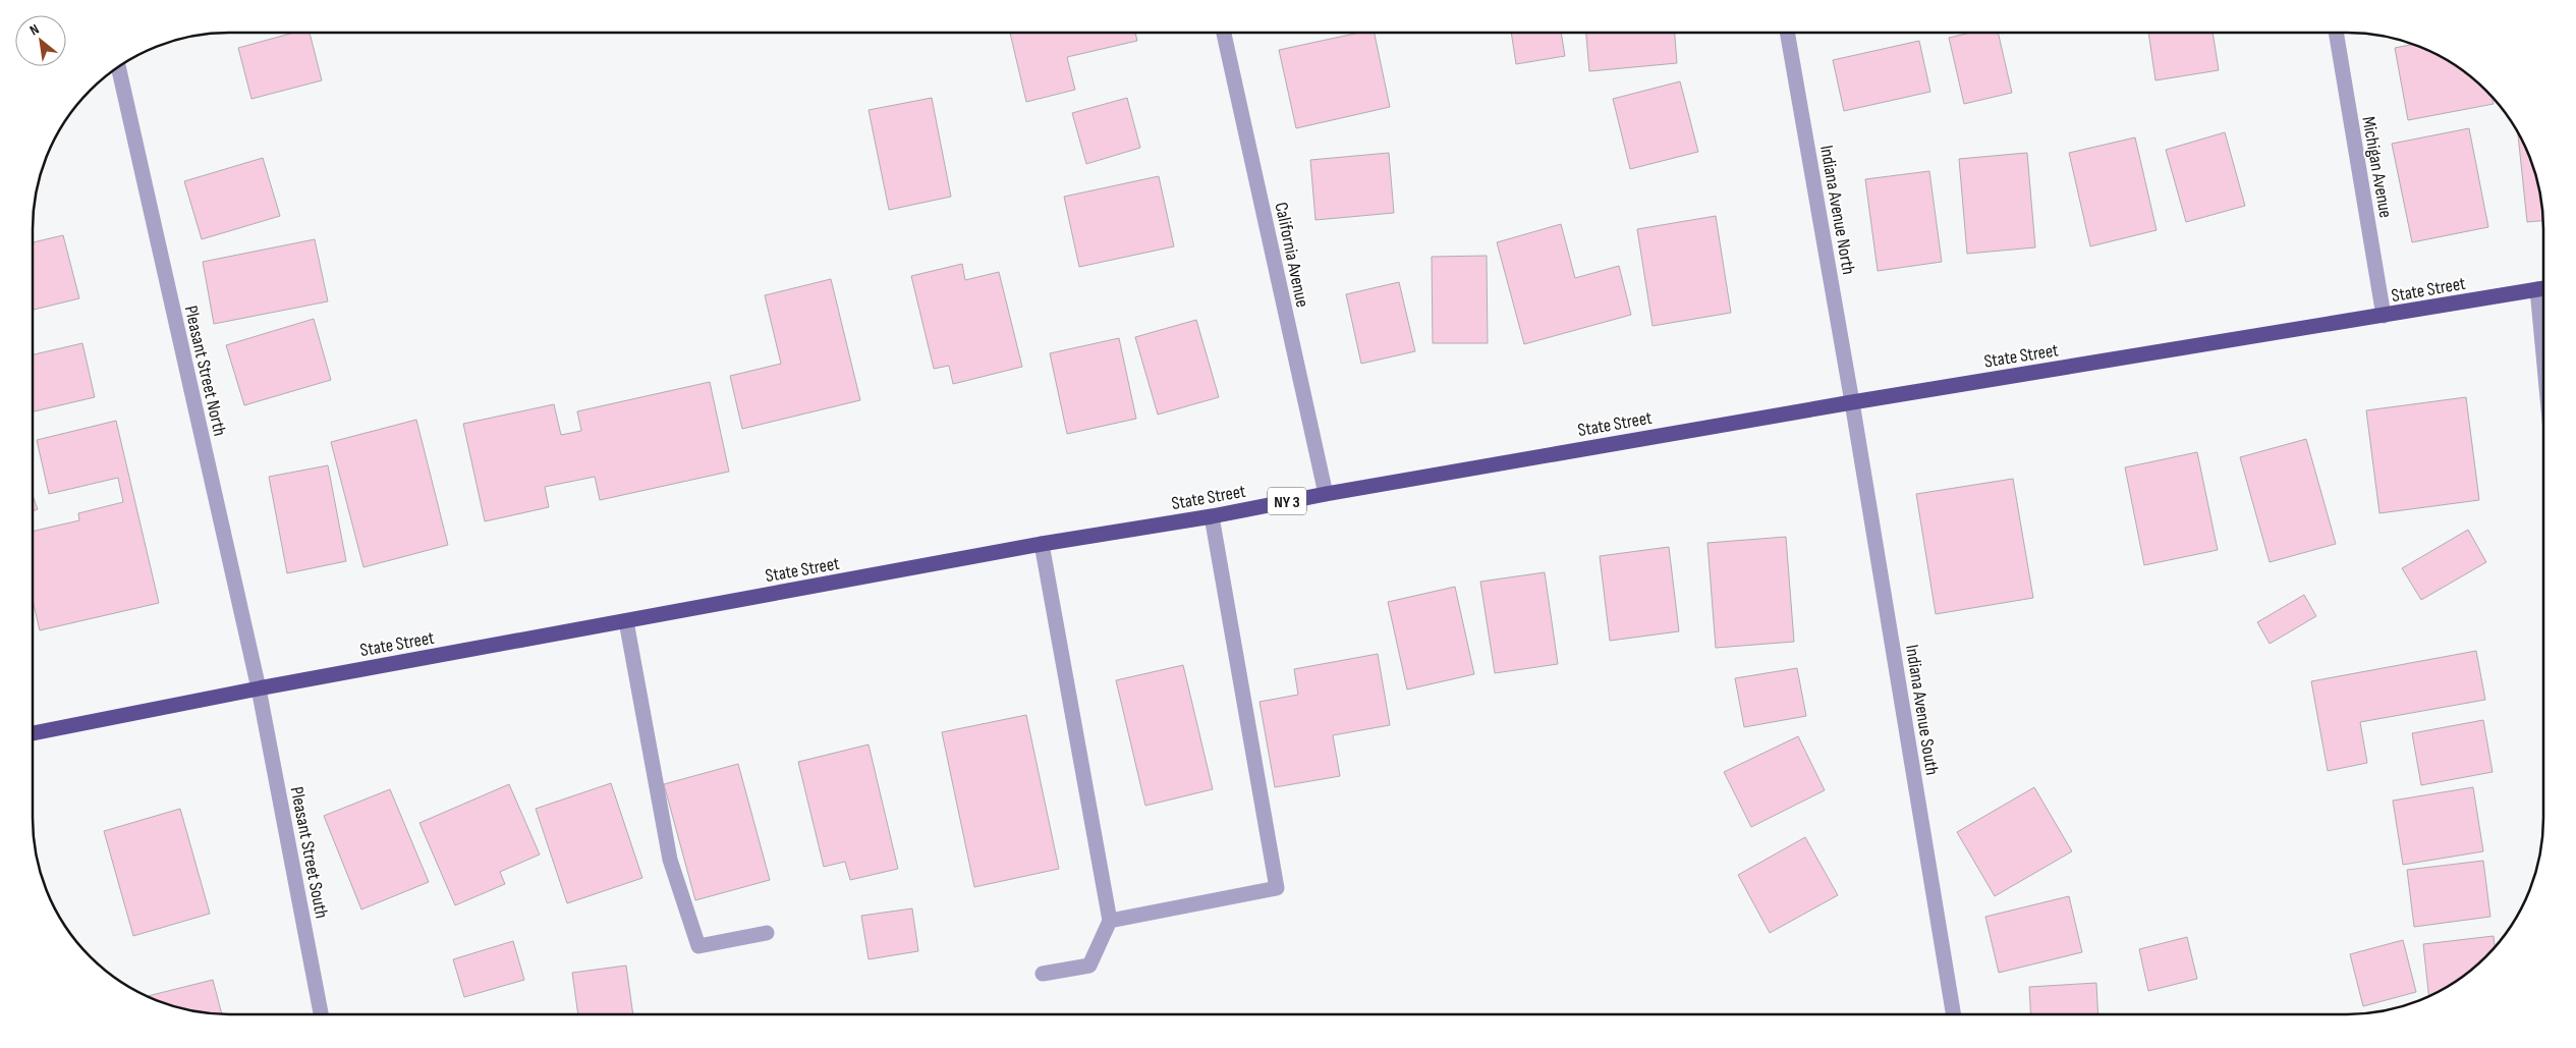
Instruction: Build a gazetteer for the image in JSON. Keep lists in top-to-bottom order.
{
  "streets": {
    "highway": ["State Street", "NY 3"],
    "street": [
      "Michigan Avenue",
      "Indiana Avenue North",
      "California Avenue",
      "Pleasant Street North",
      "Indiana Avenue South",
      "Pleasant Street South"
    ]
  },
  "crossings": [
    ["Michigan Avenue", "State Street"],
    ["Indiana Avenue North", "State Street"],
    ["Indiana Avenue North", "Indiana Avenue South"],
    ["California Avenue", "State Street"],
    ["State Street", "Pleasant Street North"],
    ["State Street", "Indiana Avenue South"],
    ["State Street", "Pleasant Street South"],
    ["Pleasant Street North", "Pleasant Street South"]
  ],
  "north": "top left"
}
